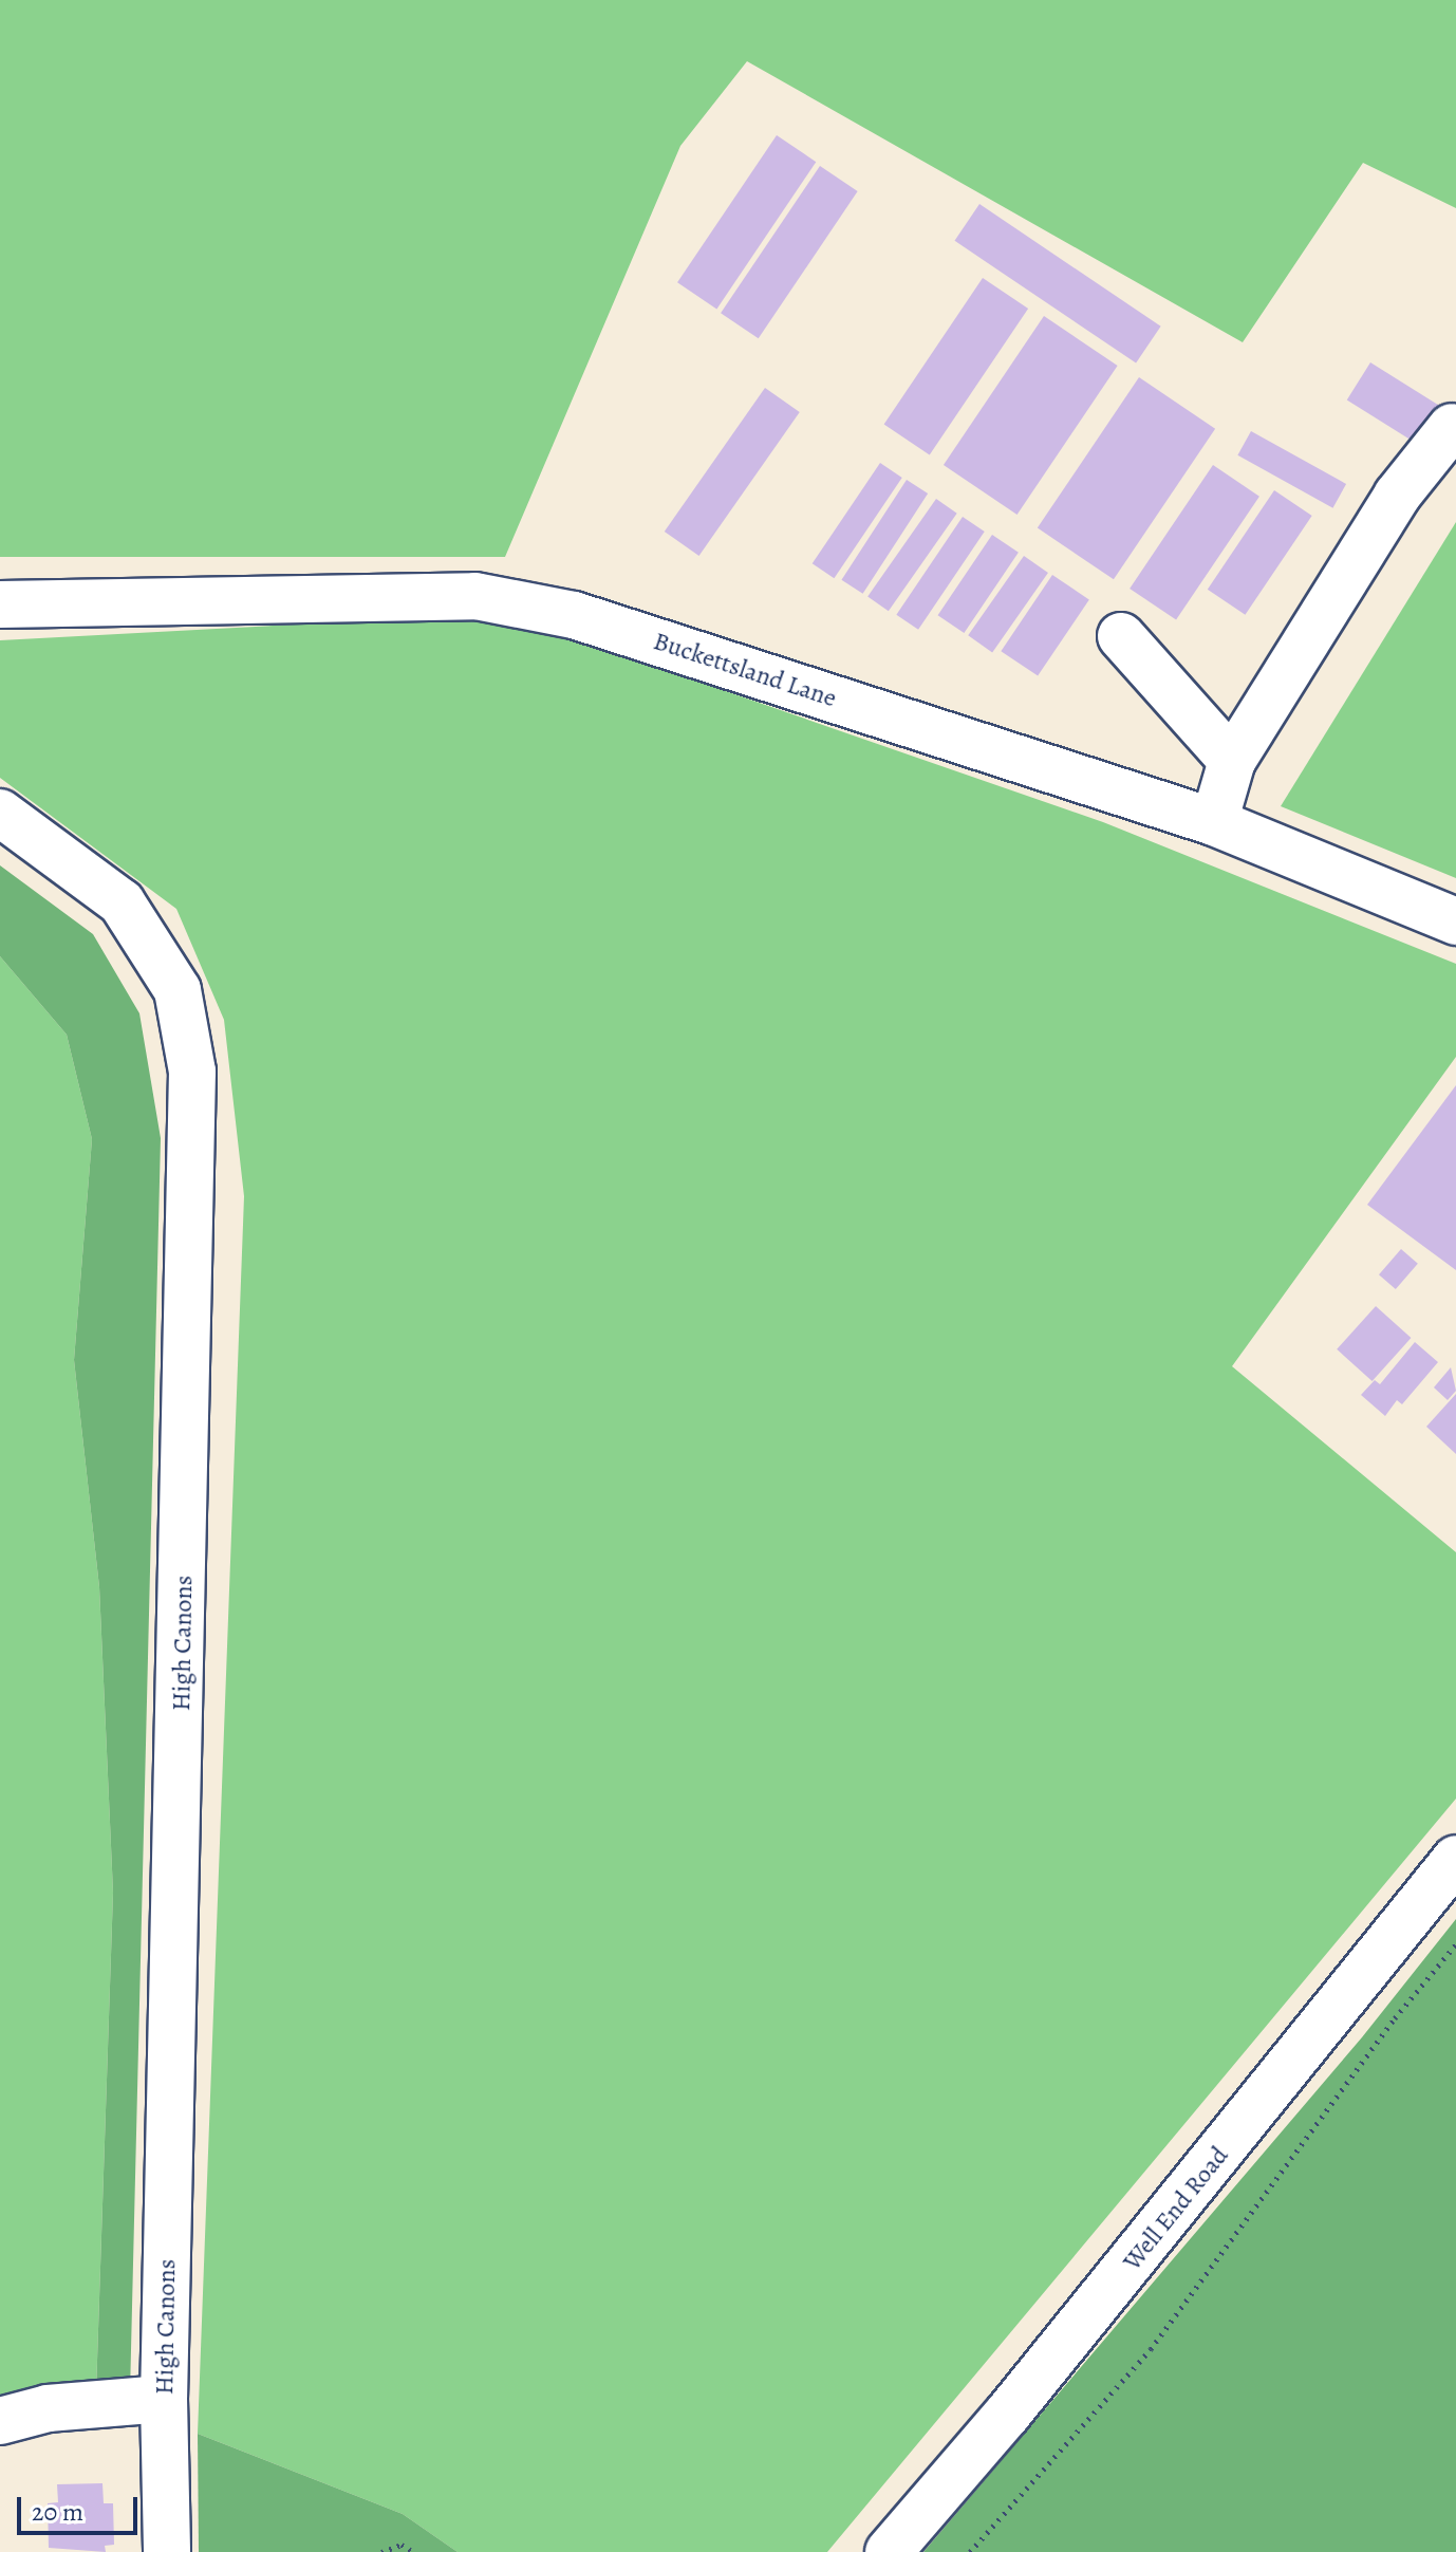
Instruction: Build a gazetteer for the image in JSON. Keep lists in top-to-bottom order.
{
  "streets": {
    "street": ["Buckettsland Lane", "High Canons", "Well End Road"]
  },
  "scale_bar": "20 m"
}
